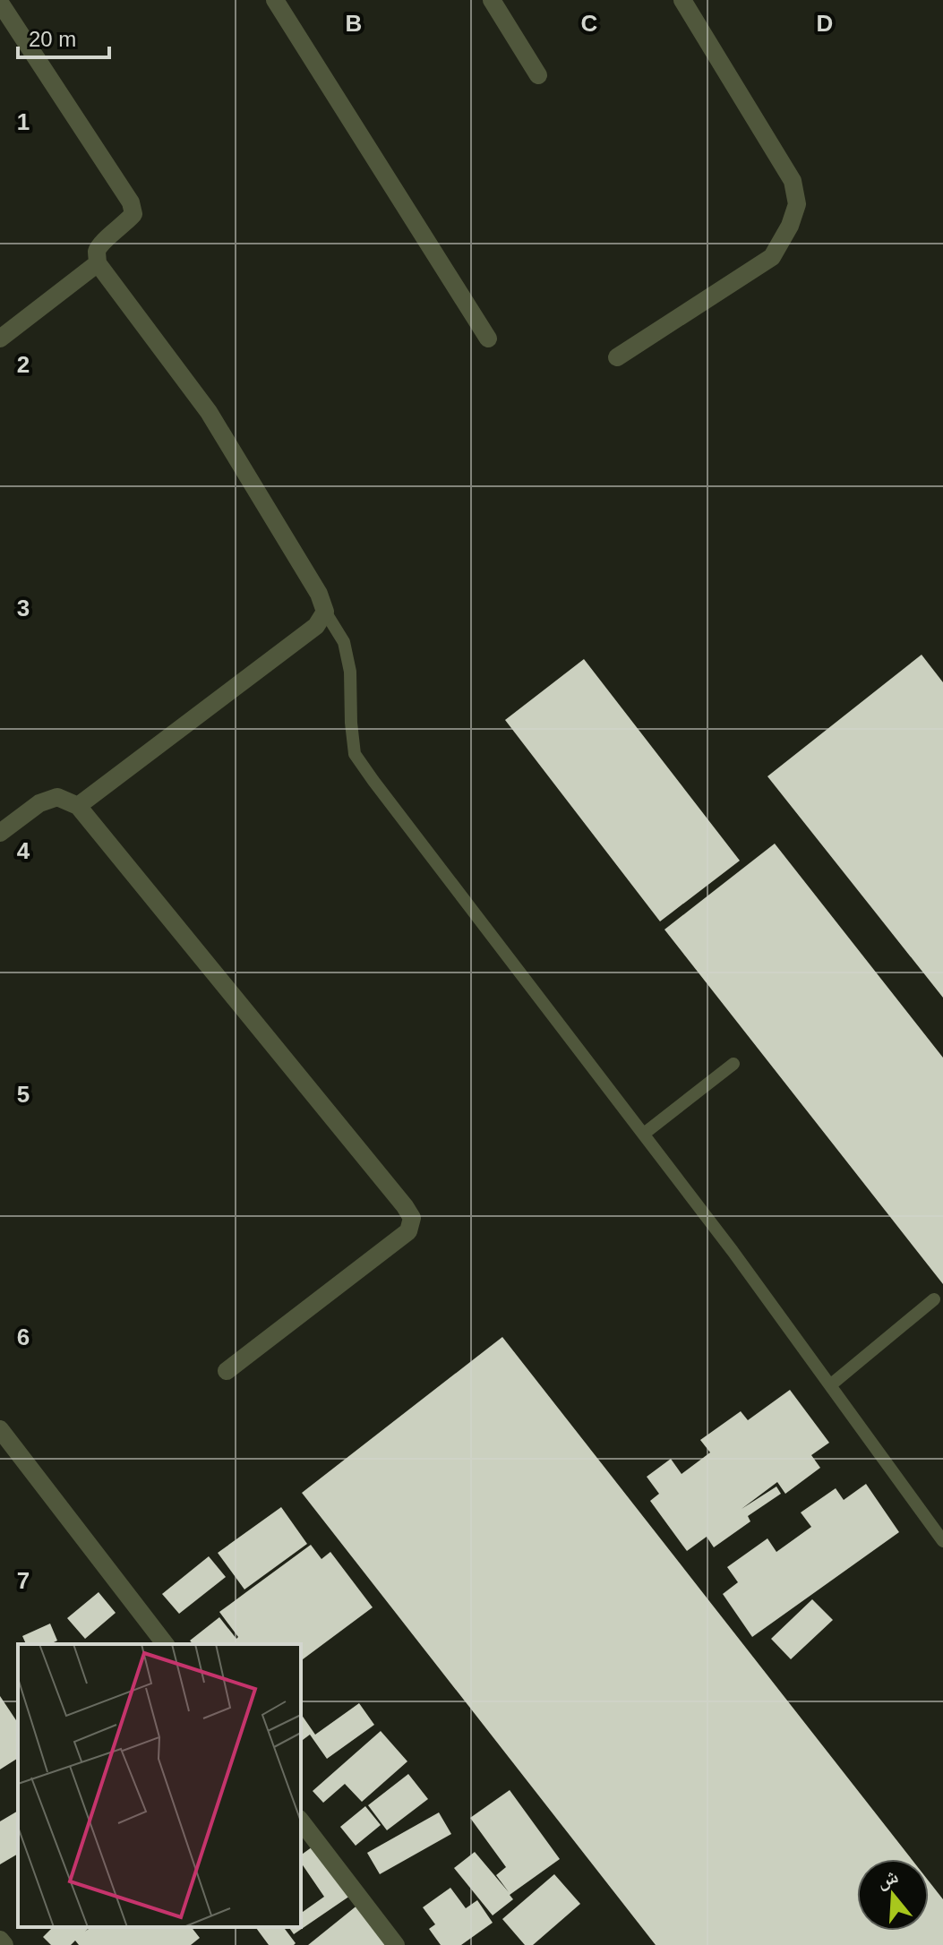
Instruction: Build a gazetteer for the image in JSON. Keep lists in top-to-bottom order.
{
  "scale_bar": "20 m",
  "north": "top",
  "grid": {
    "columns": ["B", "C", "D"],
    "rows": [
      "1",
      "2",
      "3",
      "4",
      "5",
      "6",
      "7"
    ]
  }
}
